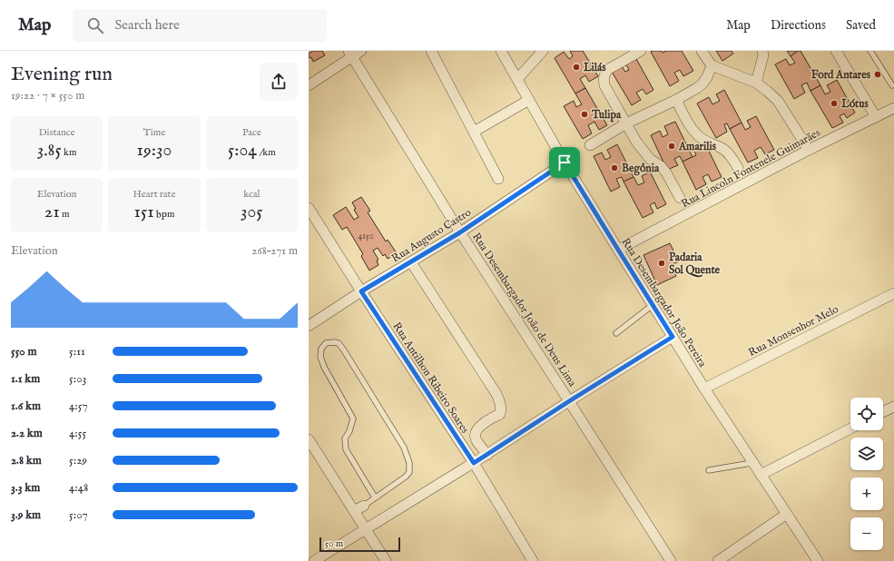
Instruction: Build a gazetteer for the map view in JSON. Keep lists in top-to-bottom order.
{
  "streets": {
    "street": [
      "Rua Lincoln Fontenele Guimarães",
      "Rua Augusto Castro",
      "Rua Desembargador João Pereira",
      "Rua Desembargador João de Deus Lima",
      "Rua Monsenhor Melo",
      "Rua Antilhon Ribeiro Soares"
    ]
  },
  "crossings": [
    ["Rua Lincoln Fontenele Guimarães", "Rua Desembargador João Pereira"],
    ["Rua Augusto Castro", "Rua Desembargador João Pereira"],
    ["Rua Augusto Castro", "Rua Desembargador João de Deus Lima"],
    ["Rua Augusto Castro", "Rua Antilhon Ribeiro Soares"],
    ["Rua Desembargador João Pereira", "Rua Monsenhor Melo"]
  ],
  "places": [
    "Lilás",
    "Ford Antares",
    "Lótus",
    "Tulipa",
    "Amarilis",
    "Begônia",
    "Padaria Sol Quente"
  ],
  "house_numbers": ["4150"],
  "scale_bar": "50 m",
  "page": {
    "header": "Map",
    "search": "Search here",
    "nav": ["Map", "Directions", "Saved"],
    "heading": ["Evening run", "19:22 · 7 × 550 m"],
    "stats": [
      ["Distance", "3.85 km"],
      ["Time", "19:30"],
      ["Pace", "5:04 /km"],
      ["Elevation", "21 m"],
      ["Heart rate", "151 bpm"],
      ["kcal", "305"]
    ],
    "chart": ["Elevation", "268–271 m"],
    "list": [
      {
        "name": "550 m",
        "note": "5:11"
      },
      {
        "name": "1.1 km",
        "note": "5:03"
      },
      {
        "name": "1.6 km",
        "note": "4:57"
      },
      {
        "name": "2.2 km",
        "note": "4:55"
      },
      {
        "name": "2.8 km",
        "note": "5:29"
      },
      {
        "name": "3.3 km",
        "note": "4:48"
      },
      {
        "name": "3.9 km",
        "note": "5:07"
      }
    ],
    "map_buttons": ["+", "−"],
    "scale": "50 m"
  }
}
